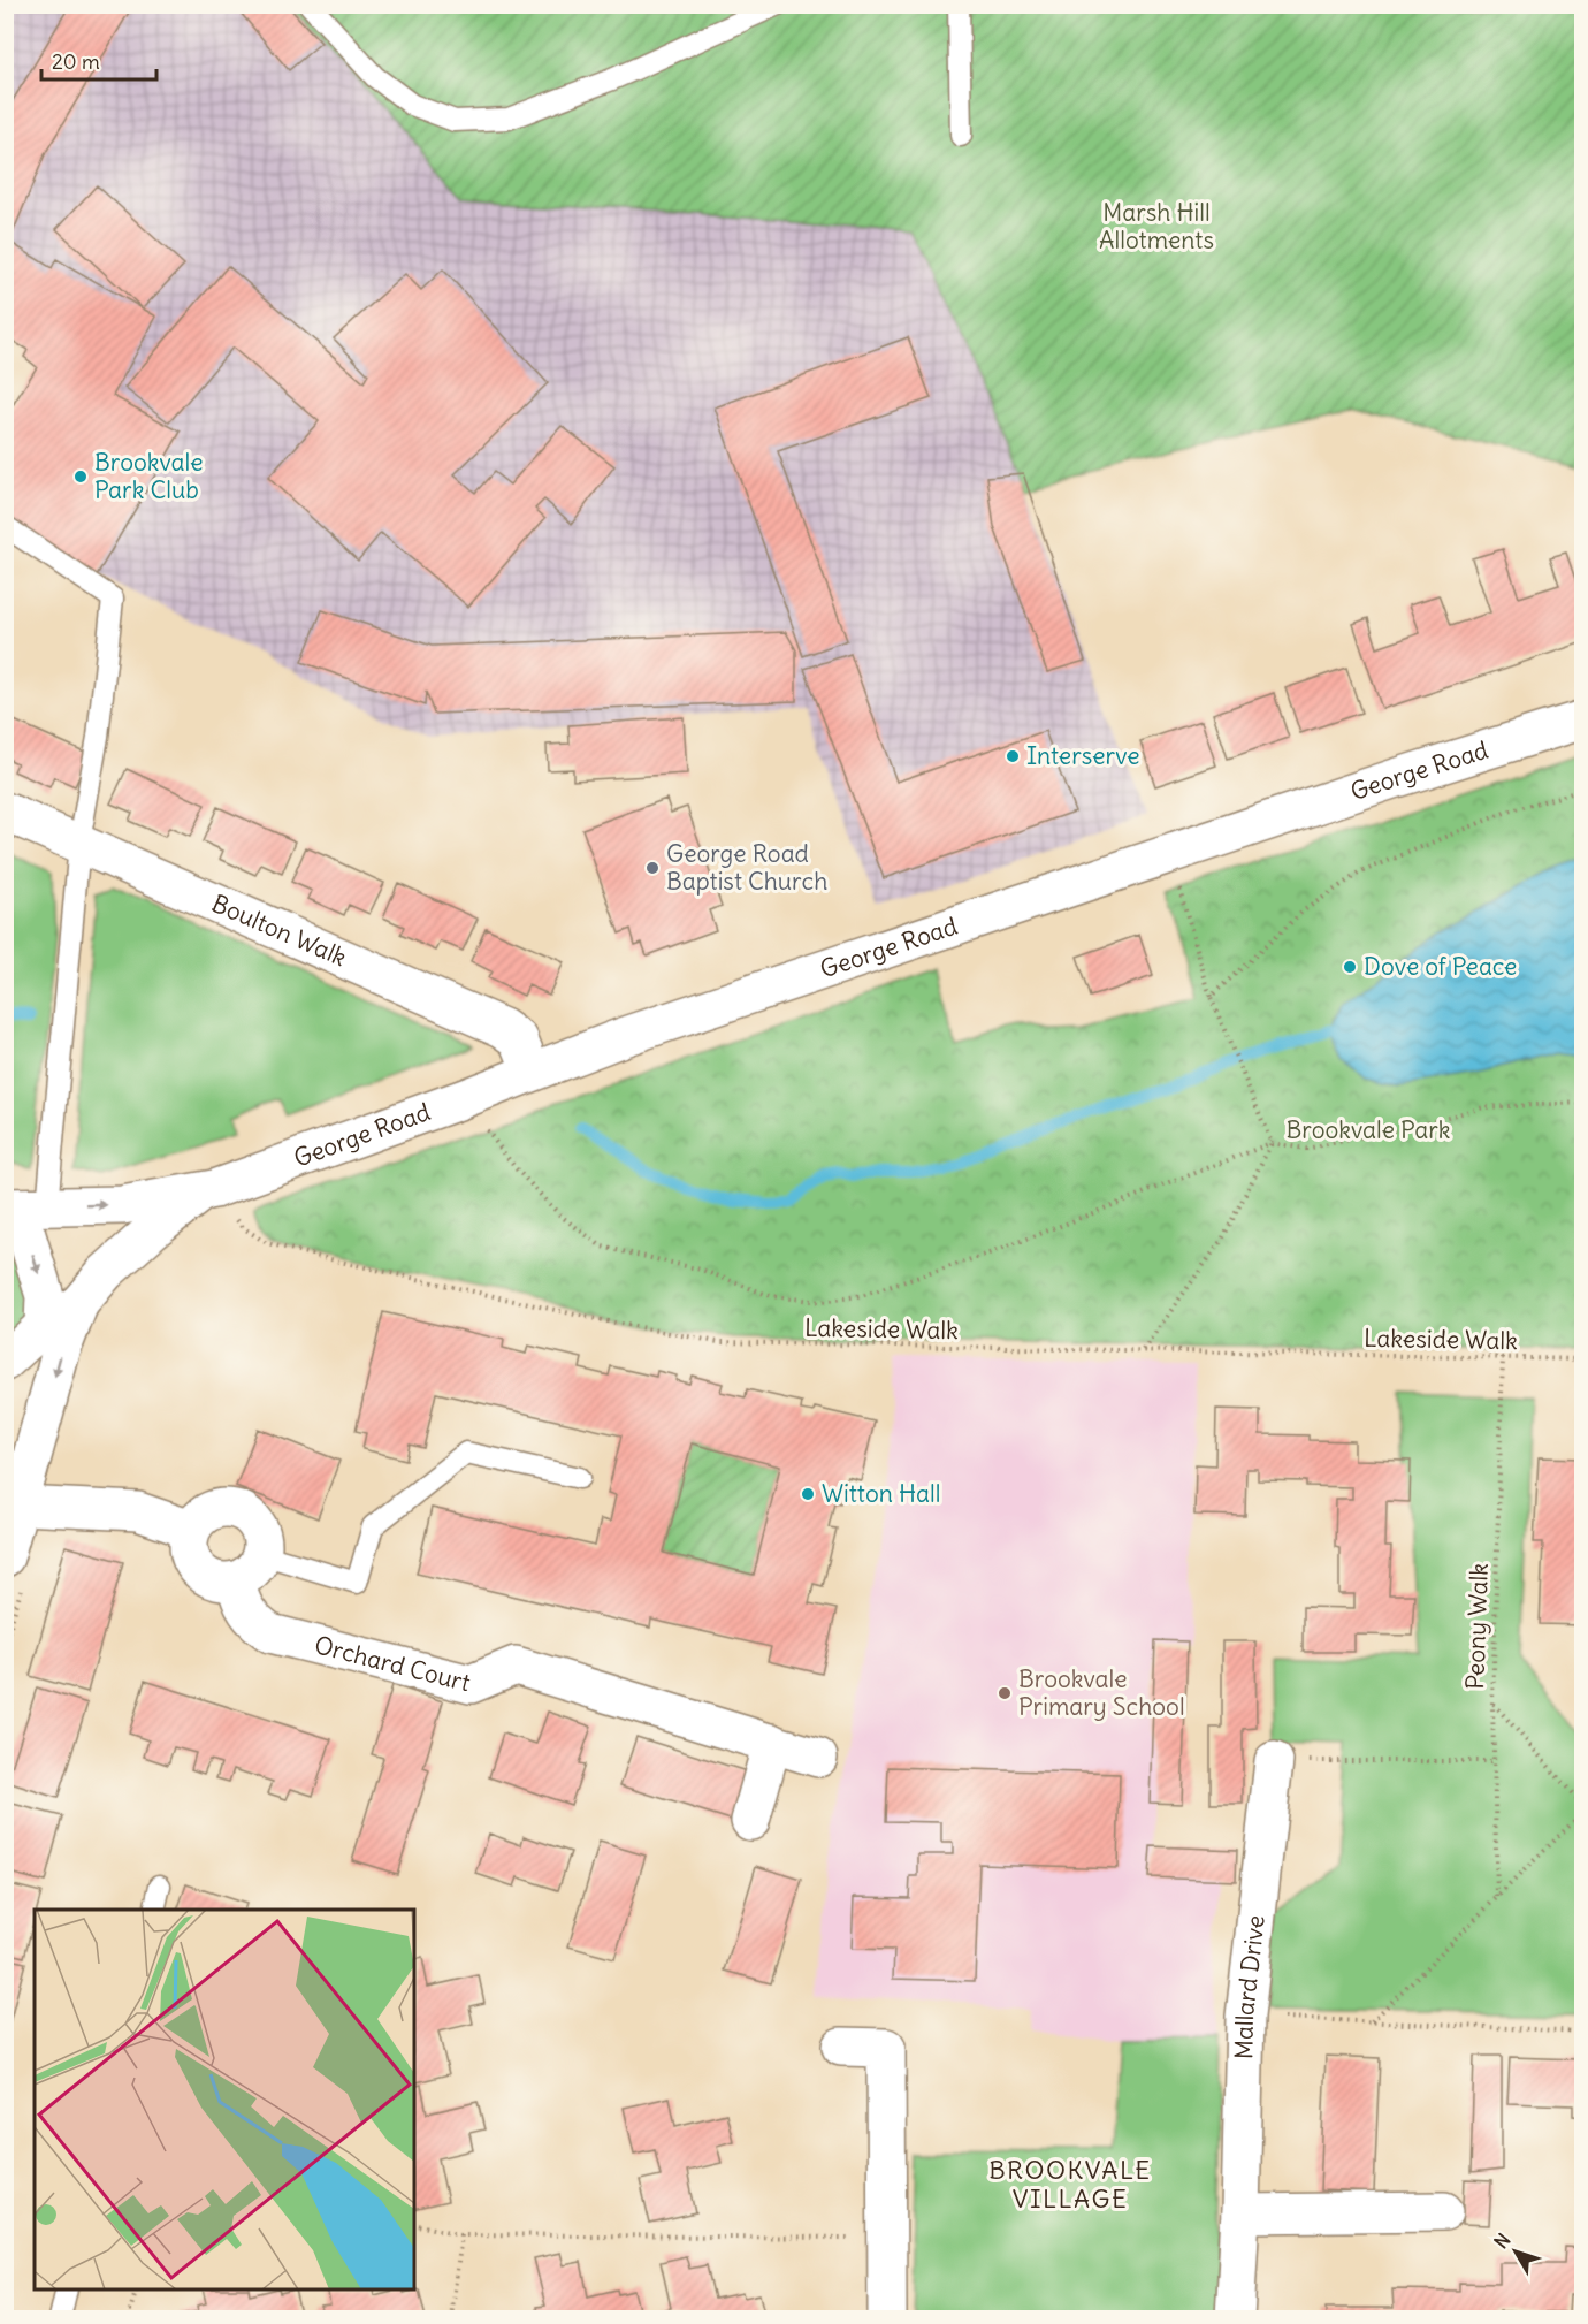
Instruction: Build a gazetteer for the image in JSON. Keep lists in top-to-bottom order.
{
  "streets": {
    "street": [
      "George Road",
      "Boulton Walk",
      "Orchard Court",
      "Mallard Drive"
    ],
    "path": ["Lakeside Walk", "Peony Walk"]
  },
  "crossings": [
    ["George Road", "Boulton Walk"],
    ["George Road", "Lakeside Walk"],
    ["Lakeside Walk", "Peony Walk"]
  ],
  "districts": ["BROOKVALE VILLAGE"],
  "parks": ["Marsh Hill Allotments", "Brookvale Park"],
  "places": [
    "Brookvale Park Club",
    "Interserve",
    "George Road Baptist Church",
    "Dove of Peace",
    "Witton Hall",
    "Brookvale Primary School"
  ],
  "scale_bar": "20 m",
  "north": "top left"
}
